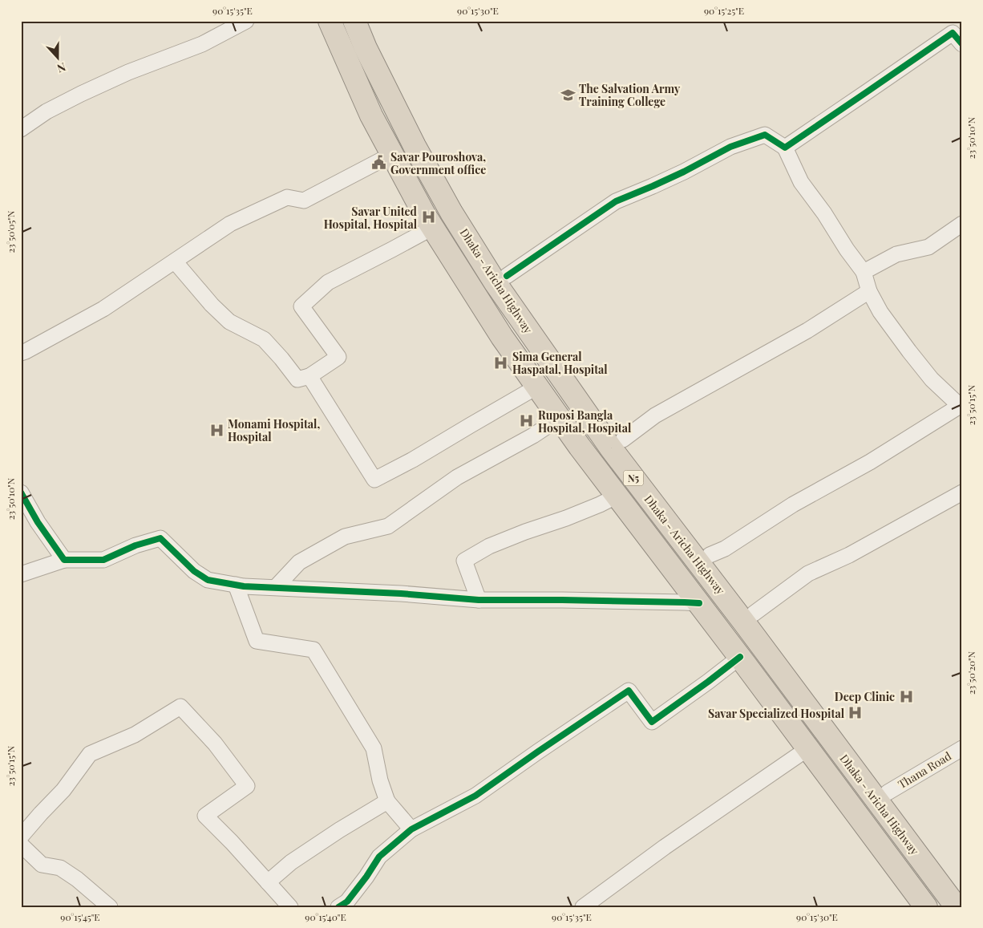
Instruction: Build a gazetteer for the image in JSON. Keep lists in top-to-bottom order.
{
  "streets": {
    "highway": ["Dhaka - Aricha Highway", "N5"],
    "street": ["Thana Road"]
  },
  "places": {
    "school or university": ["The Salvation Army Training College"],
    "public building": ["Savar Pouroshova, Government office"],
    "hospital": [
      "Savar United Hospital, Hospital",
      "Sima General Haspatal, Hospital",
      "Ruposi Bangla Hospital, Hospital",
      "Monami Hospital, Hospital",
      "Deep Clinic",
      "Savar Specialized Hospital"
    ]
  },
  "north": "bottom",
  "coordinates": [
    "90°15'35\"E",
    "90°15'30\"E",
    "90°15'25\"E",
    "23°50'10\"N",
    "23°50'05\"N",
    "23°50'15\"N",
    "23°50'20\"N",
    "90°15'45\"E",
    "90°15'40\"E"
  ]
}
